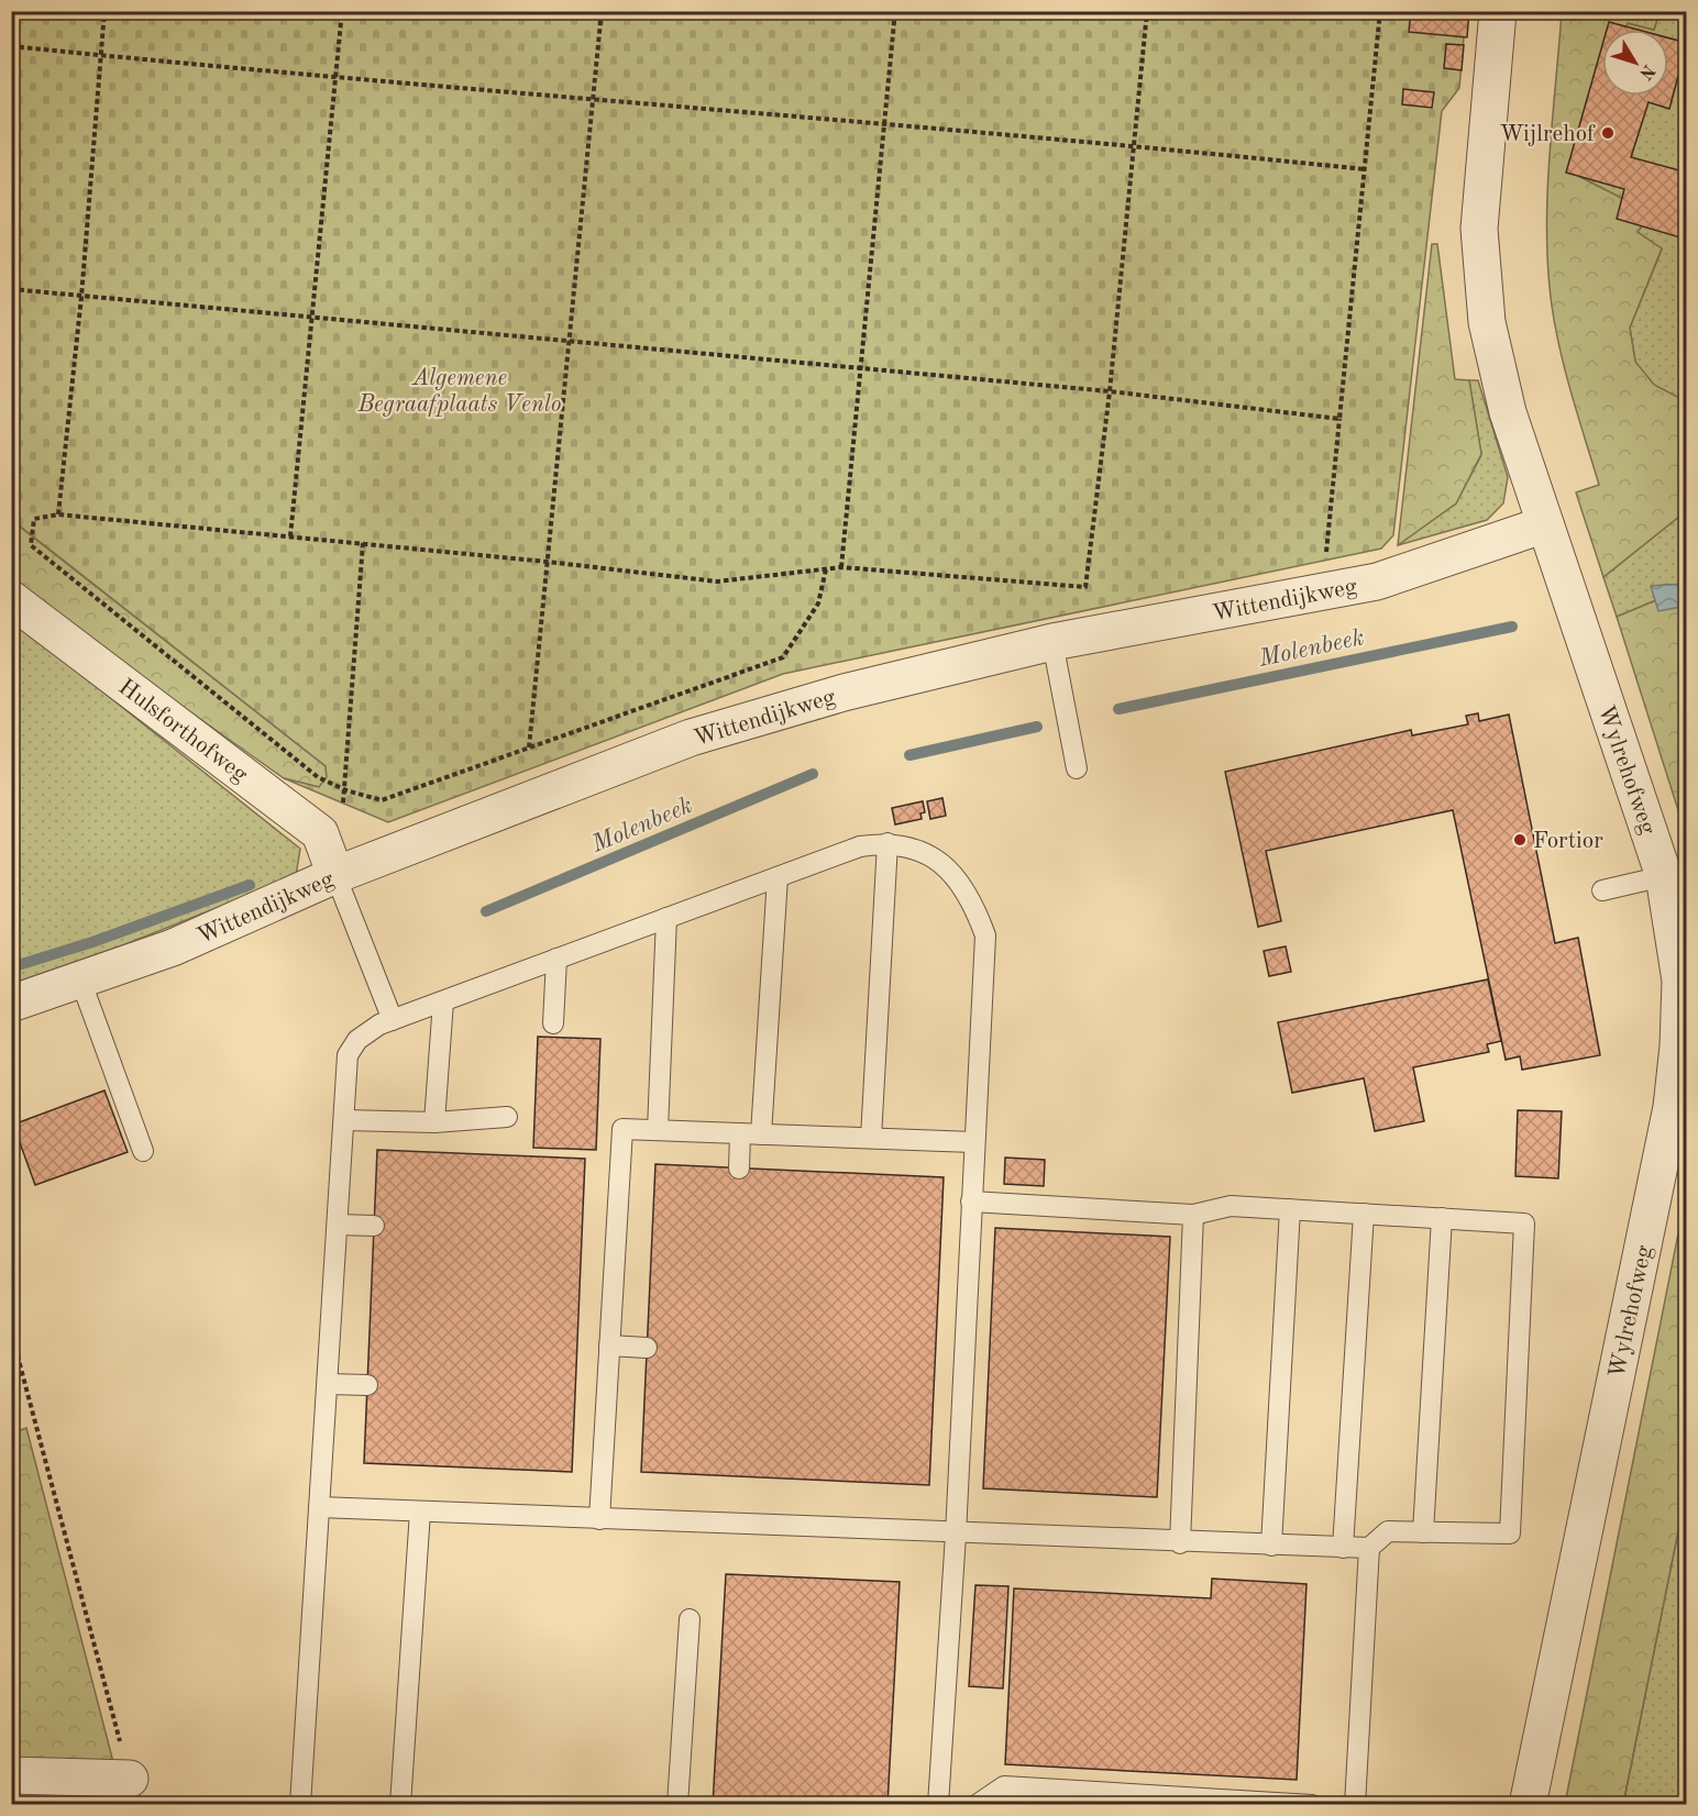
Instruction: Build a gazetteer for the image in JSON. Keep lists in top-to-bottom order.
{
  "streets": {
    "street": ["Wittendijkweg", "Hulsforthofweg", "Wylrehofweg"]
  },
  "crossings": [
    ["Wittendijkweg", "Wylrehofweg"]
  ],
  "water": ["Molenbeek"],
  "parks": ["Algemene Begraafplaats Venlo"],
  "places": ["Wijlrehof", "Fortior"],
  "north": "bottom right"
}
